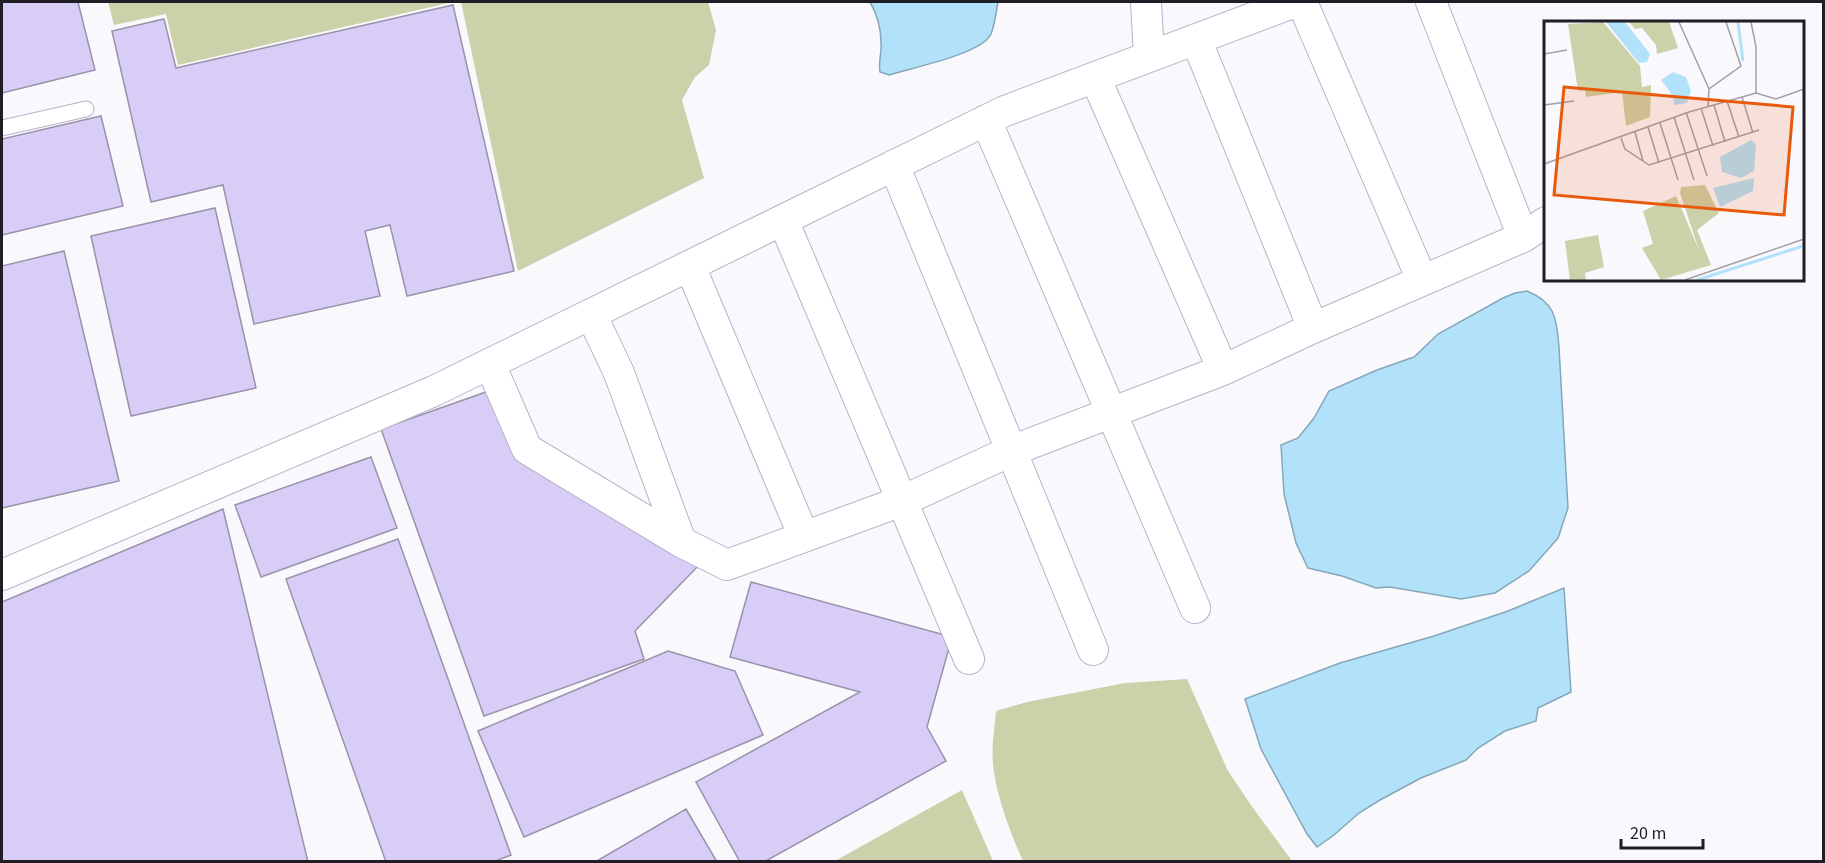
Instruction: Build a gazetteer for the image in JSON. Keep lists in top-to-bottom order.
{
  "scale_bar": "20 m"
}
